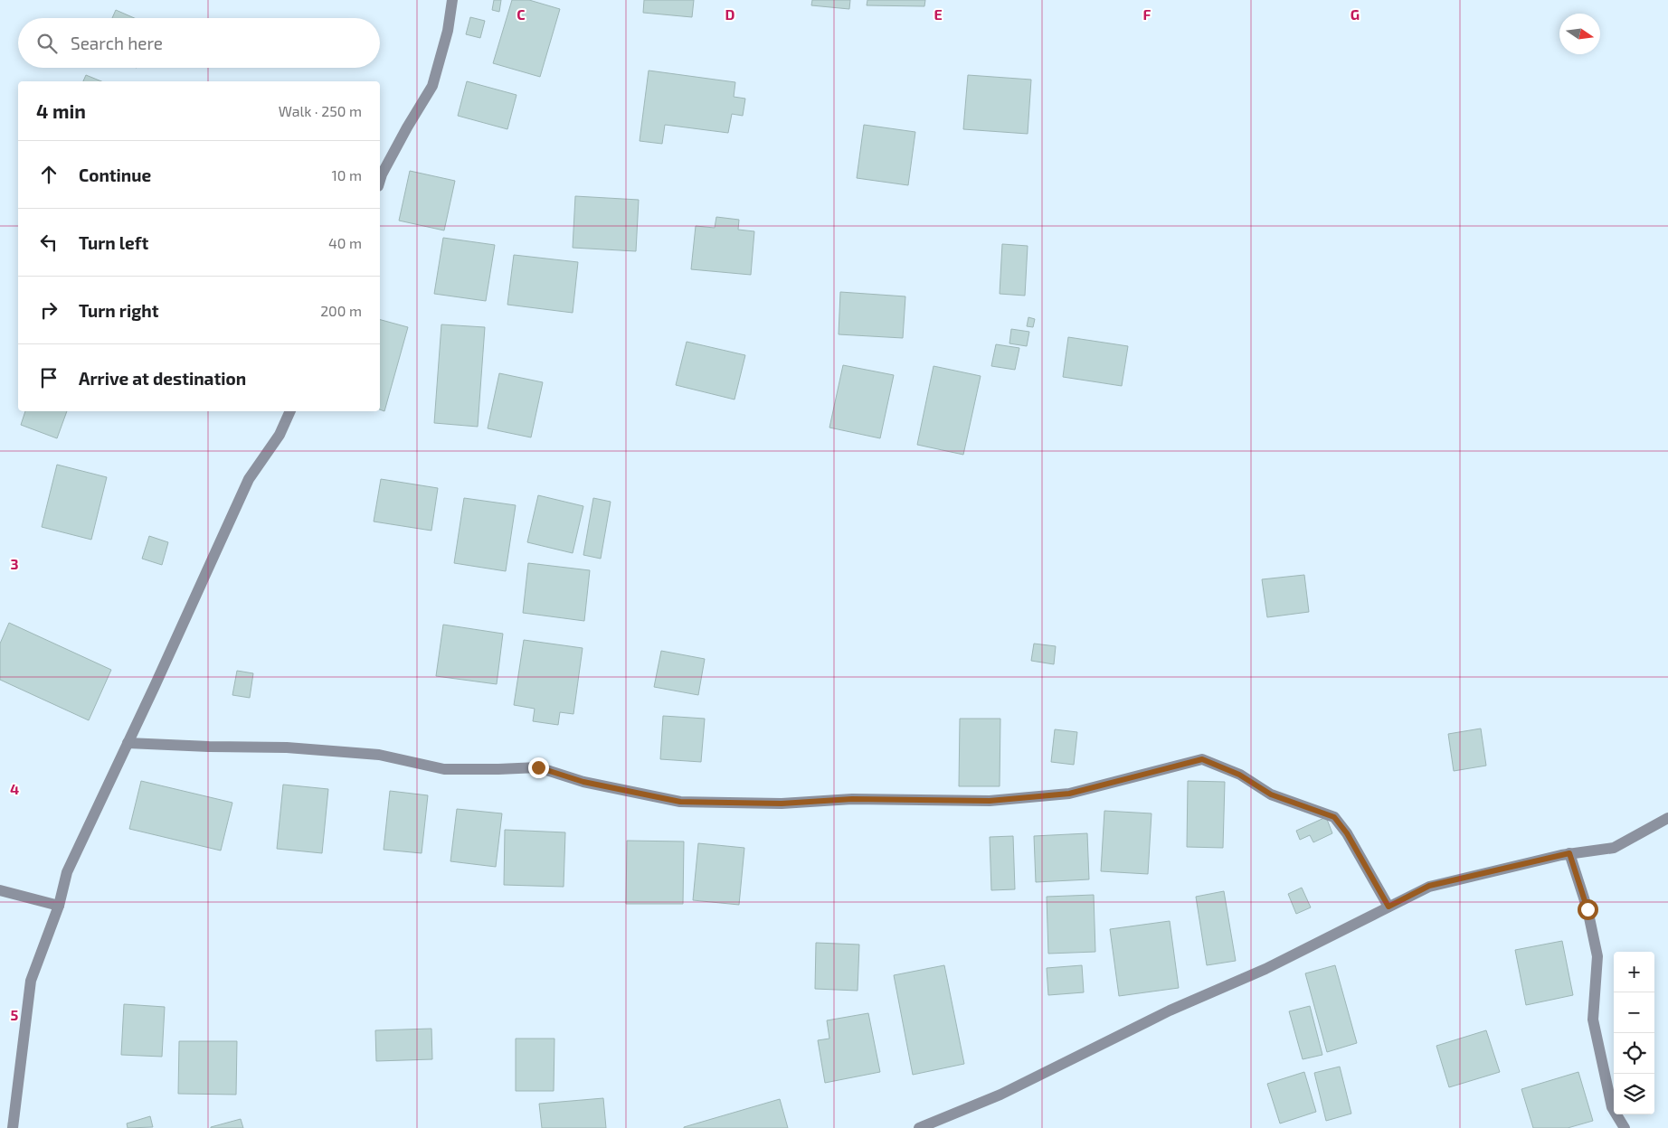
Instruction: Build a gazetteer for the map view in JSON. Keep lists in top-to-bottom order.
{
  "north": "right",
  "page": {
    "search": "Search here",
    "heading": ["4 min", "Walk · 250 m"],
    "list": [
      ["Continue", "10 m"],
      ["Turn left", "40 m"],
      ["Turn right", "200 m"],
      "Arrive at destination"
    ],
    "map_buttons": ["+", "−"]
  },
  "grid": {
    "columns": [
      "C",
      "D",
      "E",
      "F",
      "G"
    ],
    "rows": ["3", "4", "5"]
  }
}
